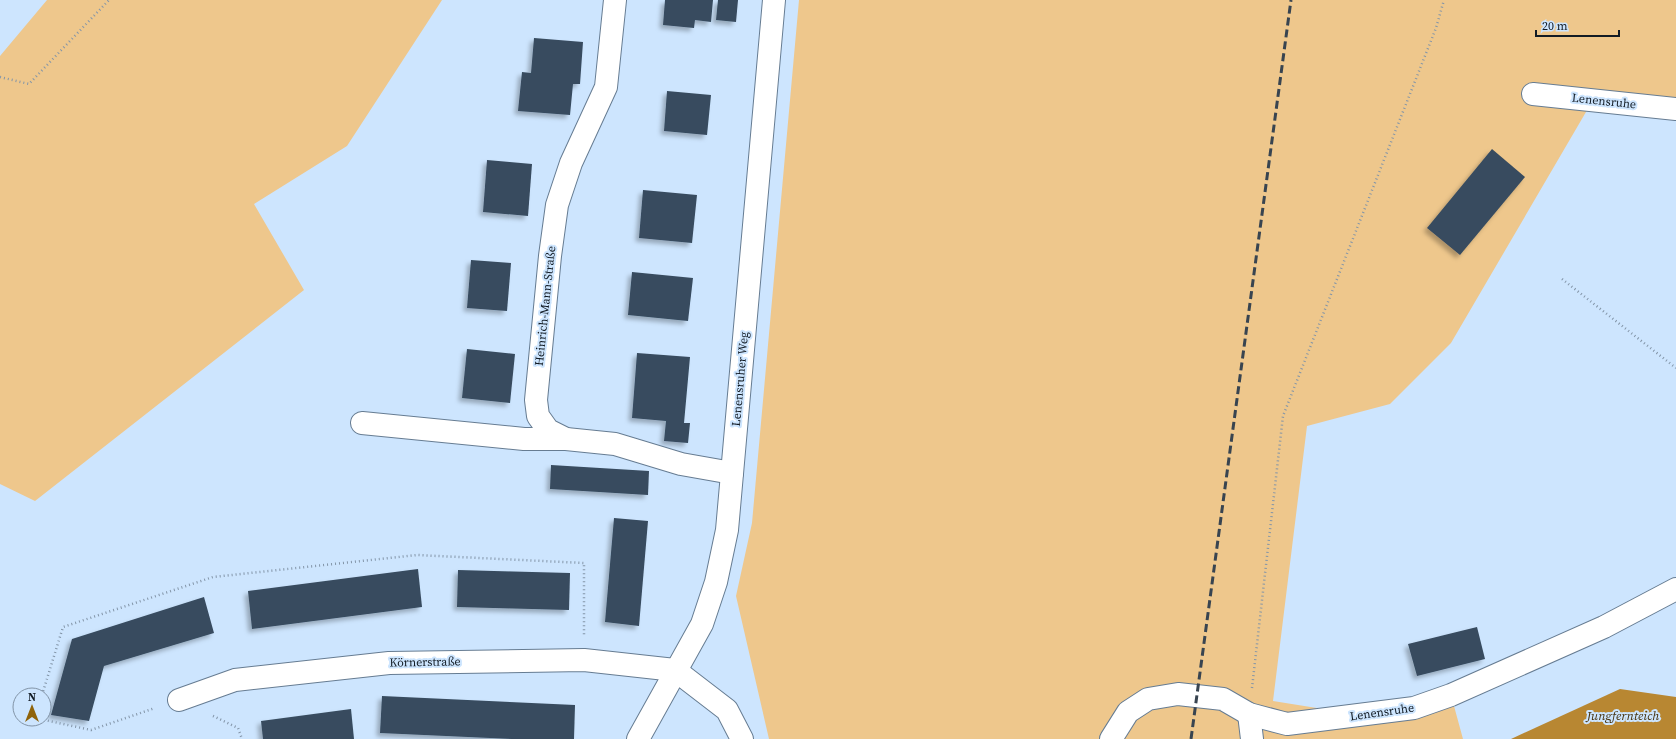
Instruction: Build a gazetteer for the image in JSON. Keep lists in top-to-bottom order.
{
  "streets": {
    "street": [
      "Lenensruhe",
      "Heinrich-Mann-Straße",
      "Lenensruher Weg",
      "Körnerstraße"
    ]
  },
  "crossings": [
    ["Heinrich-Mann-Straße", "Lenensruher Weg"],
    ["Lenensruher Weg", "Körnerstraße"]
  ],
  "water": ["Jungfernteich"],
  "scale_bar": "20 m",
  "north": "top"
}
